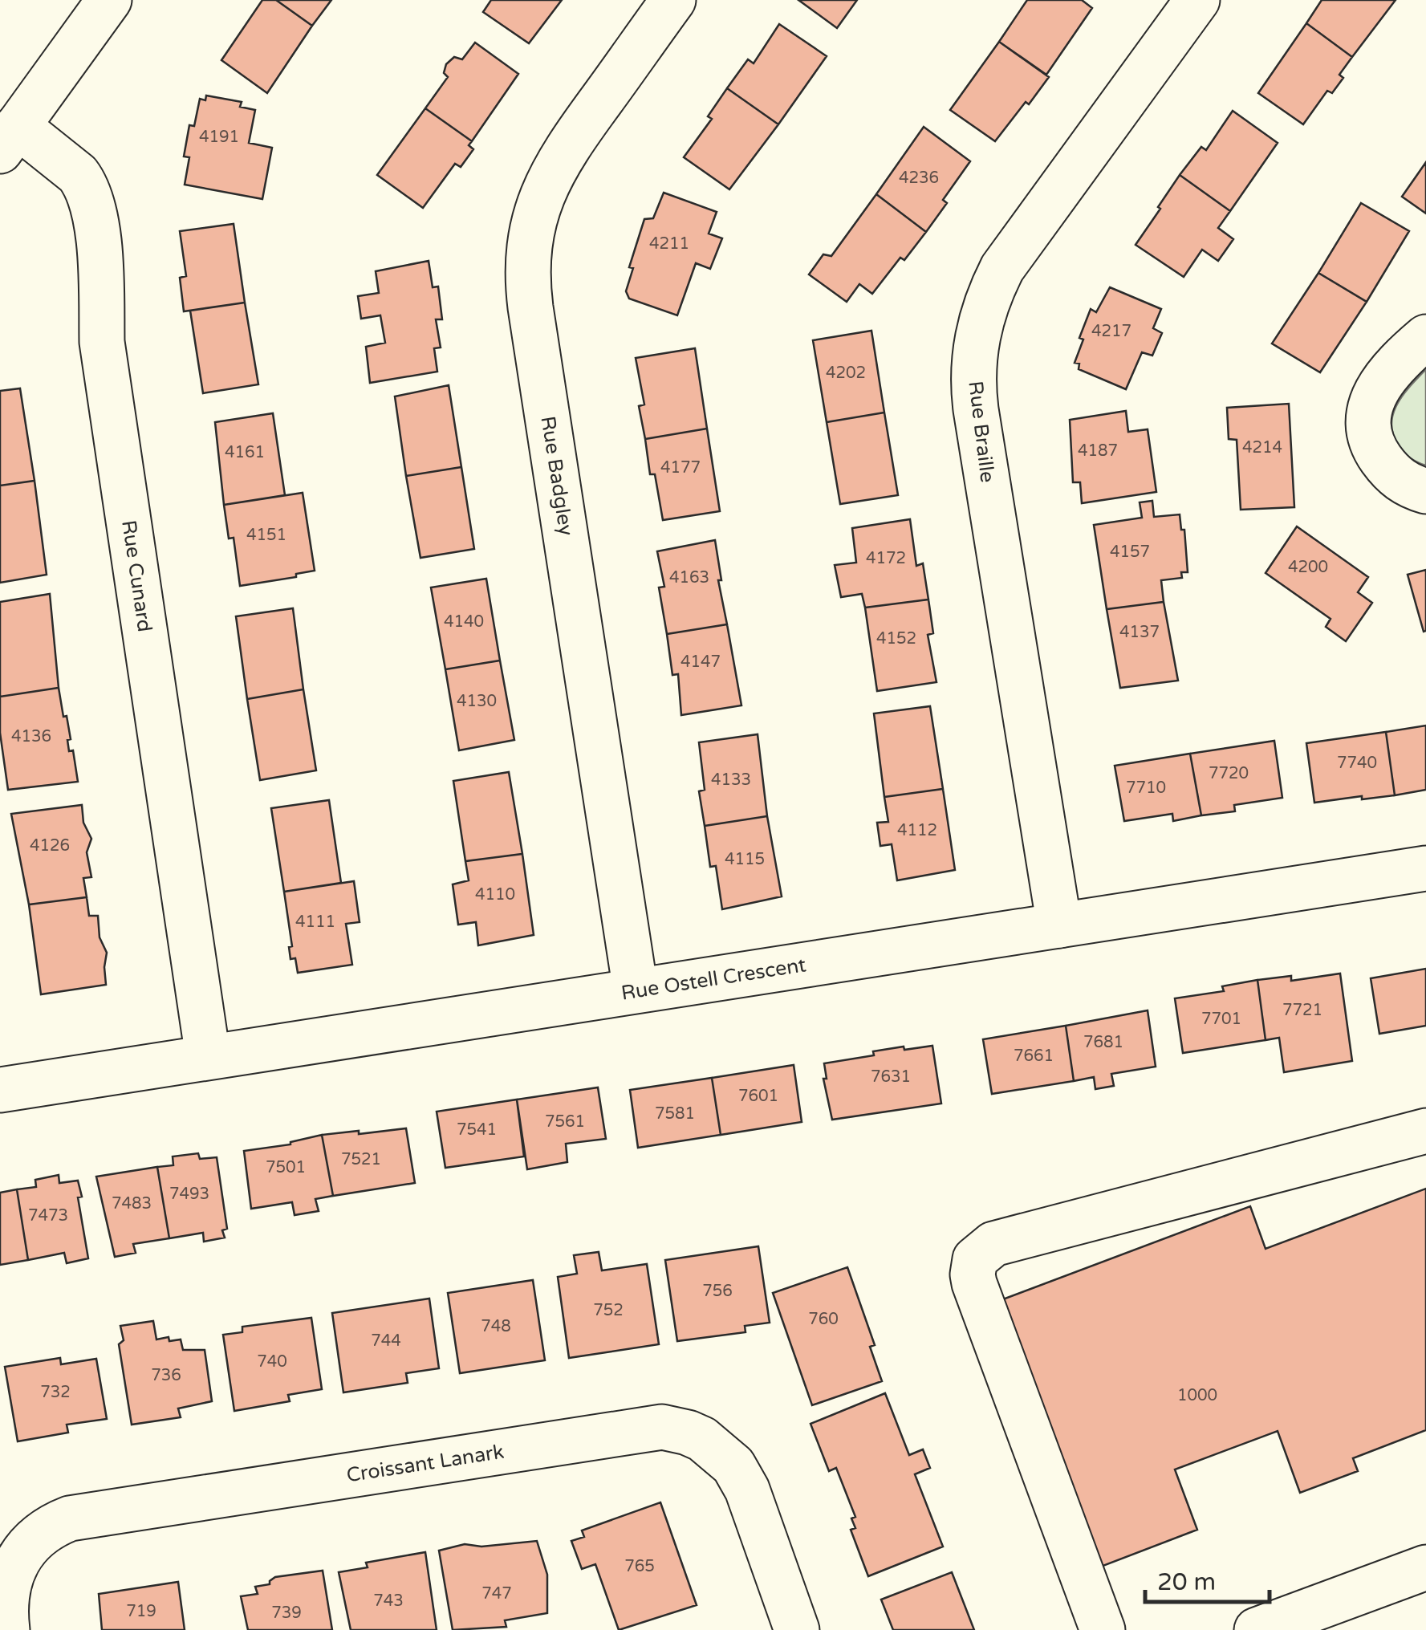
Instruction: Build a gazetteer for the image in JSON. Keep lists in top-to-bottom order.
{
  "streets": {
    "street": [
      "Rue Braille",
      "Rue Badgley",
      "Rue Cunard",
      "Rue Ostell Crescent",
      "Croissant Lanark"
    ]
  },
  "crossings": [
    ["Rue Braille", "Rue Ostell Crescent"],
    ["Rue Badgley", "Rue Ostell Crescent"],
    ["Rue Cunard", "Rue Ostell Crescent"]
  ],
  "house_numbers": [
    "4191",
    "4236",
    "4211",
    "4217",
    "4202",
    "4214",
    "4187",
    "4161",
    "4177",
    "4151",
    "4157",
    "4172",
    "4200",
    "4163",
    "4140",
    "4137",
    "4152",
    "4147",
    "4130",
    "4136",
    "7740",
    "7720",
    "4133",
    "7710",
    "4112",
    "4126",
    "4115",
    "4110",
    "4111",
    "7721",
    "7701",
    "7681",
    "7661",
    "7631",
    "7601",
    "7581",
    "7561",
    "7541",
    "7521",
    "7501",
    "7493",
    "7483",
    "7473",
    "756",
    "752",
    "760",
    "748",
    "744",
    "740",
    "736",
    "732",
    "1000",
    "765",
    "747",
    "743",
    "719",
    "739"
  ],
  "scale_bar": "20 m"
}
